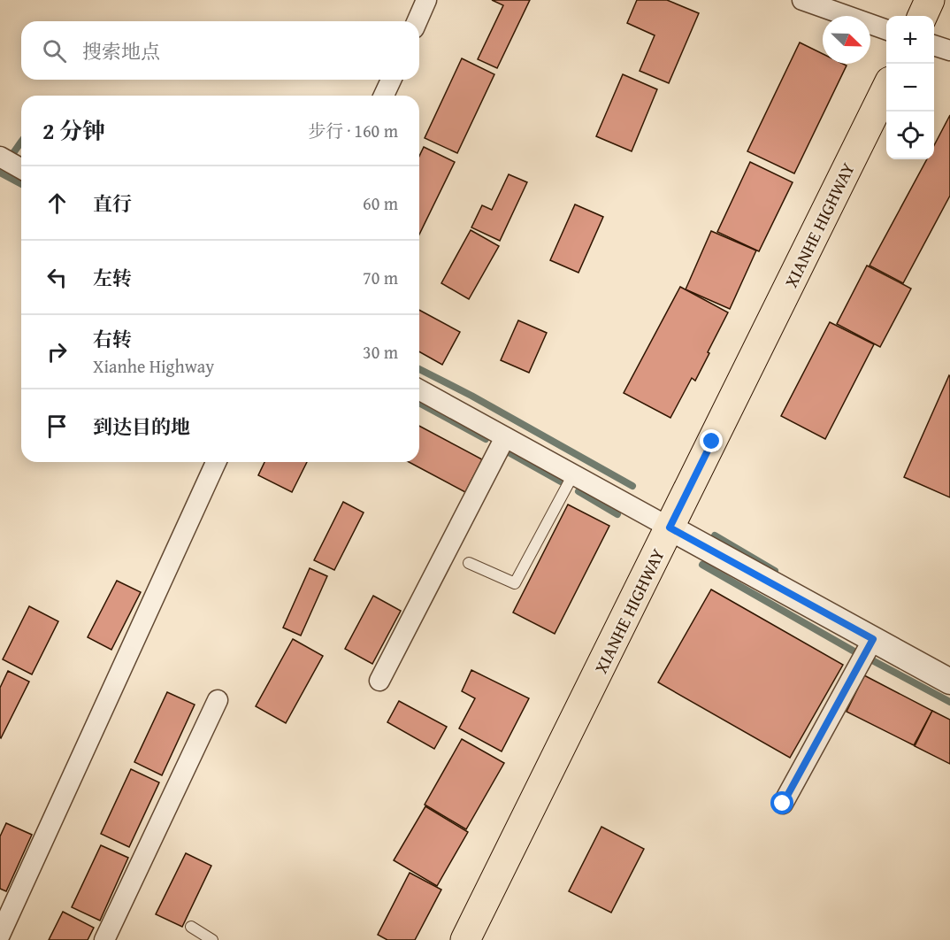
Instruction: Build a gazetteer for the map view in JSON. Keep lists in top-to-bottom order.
{
  "streets": {
    "main road": ["XIANHE HIGHWAY"]
  },
  "north": "bottom right",
  "page": {
    "map_buttons": ["+", "−"],
    "search": "搜索地点",
    "heading": ["2 分钟", "步行 · 160 m"],
    "list": [
      ["直行", "60 m"],
      ["左转", "70 m"],
      ["右转", "Xianhe Highway", "30 m"],
      "到达目的地"
    ]
  }
}
